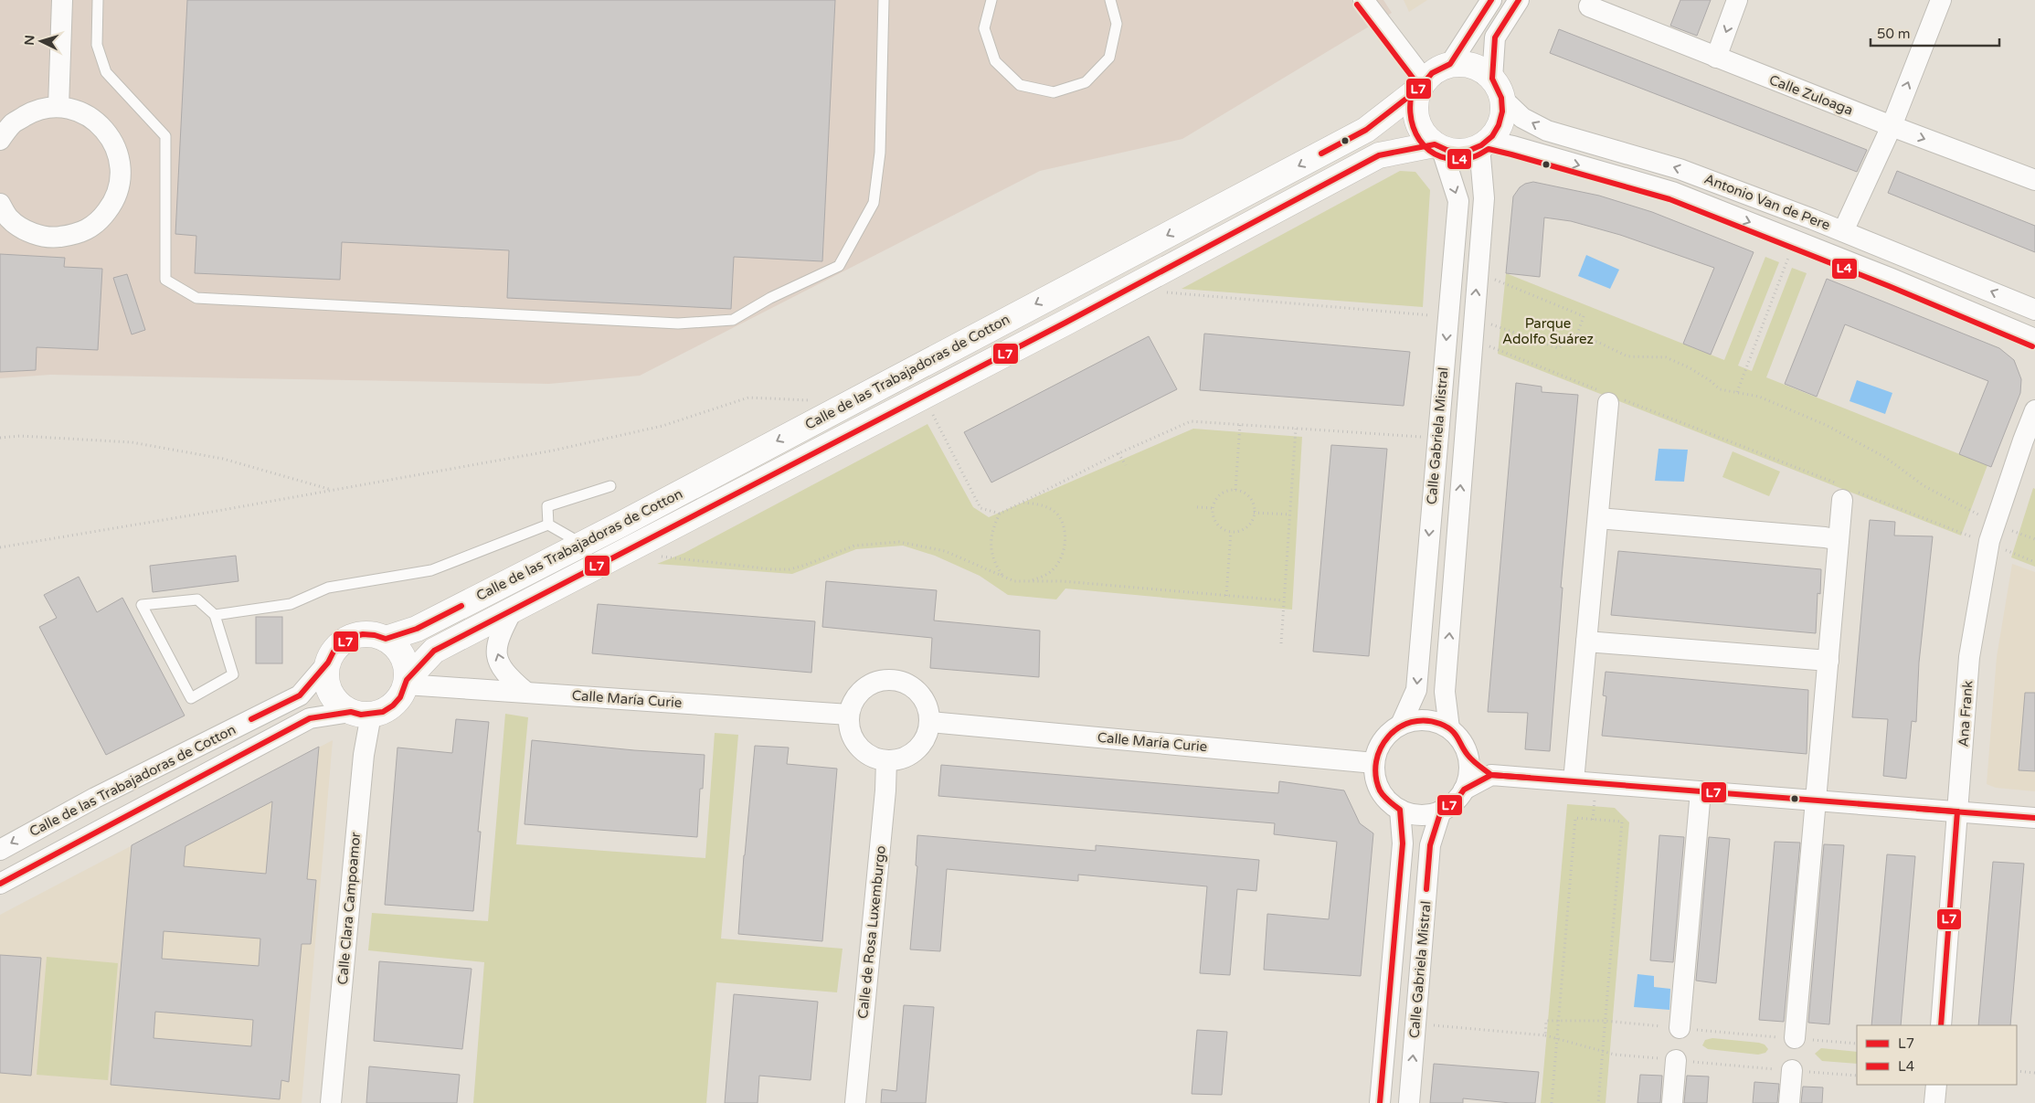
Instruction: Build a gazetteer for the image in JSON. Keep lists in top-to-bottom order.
{
  "streets": {
    "street": [
      "Calle Zuloaga",
      "Antonio Van de Pere",
      "Calle de las Trabajadoras de Cotton",
      "Calle Gabriela Mistral",
      "Calle María Curie",
      "Ana Frank",
      "Calle Clara Campoamor",
      "Calle de Rosa Luxemburgo"
    ]
  },
  "crossings": [
    ["Antonio Van de Pere", "Calle de las Trabajadoras de Cotton"],
    ["Antonio Van de Pere", "Calle Gabriela Mistral"],
    ["Calle de las Trabajadoras de Cotton", "Calle Gabriela Mistral"],
    ["Calle de las Trabajadoras de Cotton", "Calle María Curie"],
    ["Calle de las Trabajadoras de Cotton", "Calle Clara Campoamor"],
    ["Calle Gabriela Mistral", "Calle María Curie"],
    ["Calle María Curie", "Calle Clara Campoamor"],
    ["Calle María Curie", "Calle de Rosa Luxemburgo"]
  ],
  "parks": ["Parque Adolfo Suárez"],
  "lines": ["transit line L7", "transit line L4"],
  "legend": ["L7", "L4"],
  "scale_bar": "50 m",
  "north": "left"
}
